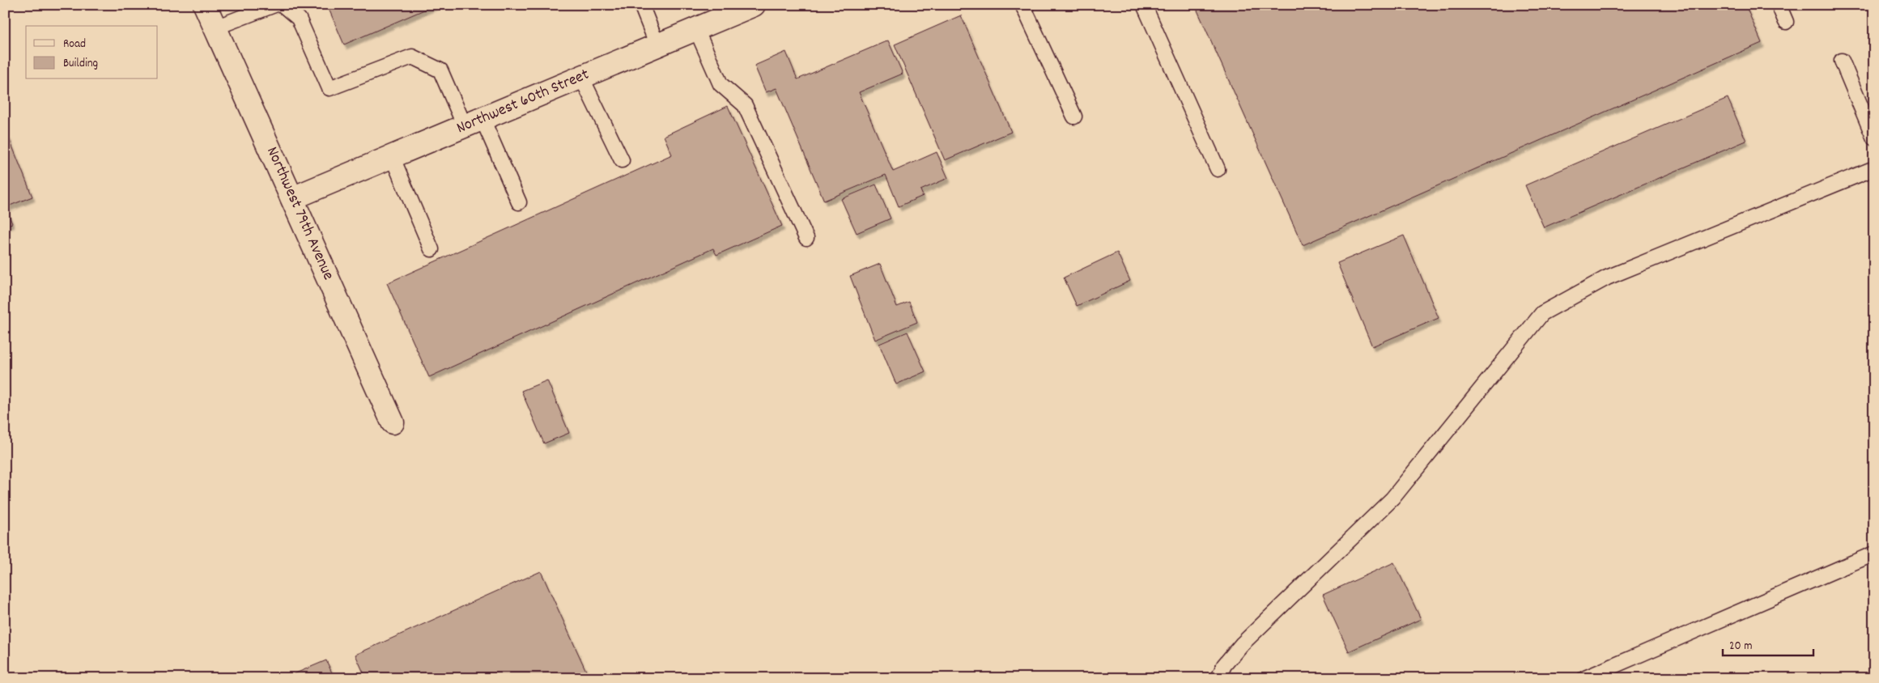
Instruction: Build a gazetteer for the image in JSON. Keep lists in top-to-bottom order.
{
  "streets": {
    "street": ["Northwest 60th Street", "Northwest 79th Avenue"]
  },
  "crossings": [
    ["Northwest 60th Street", "Northwest 79th Avenue"]
  ],
  "legend": ["Road", "Building"],
  "scale_bar": "20 m"
}
